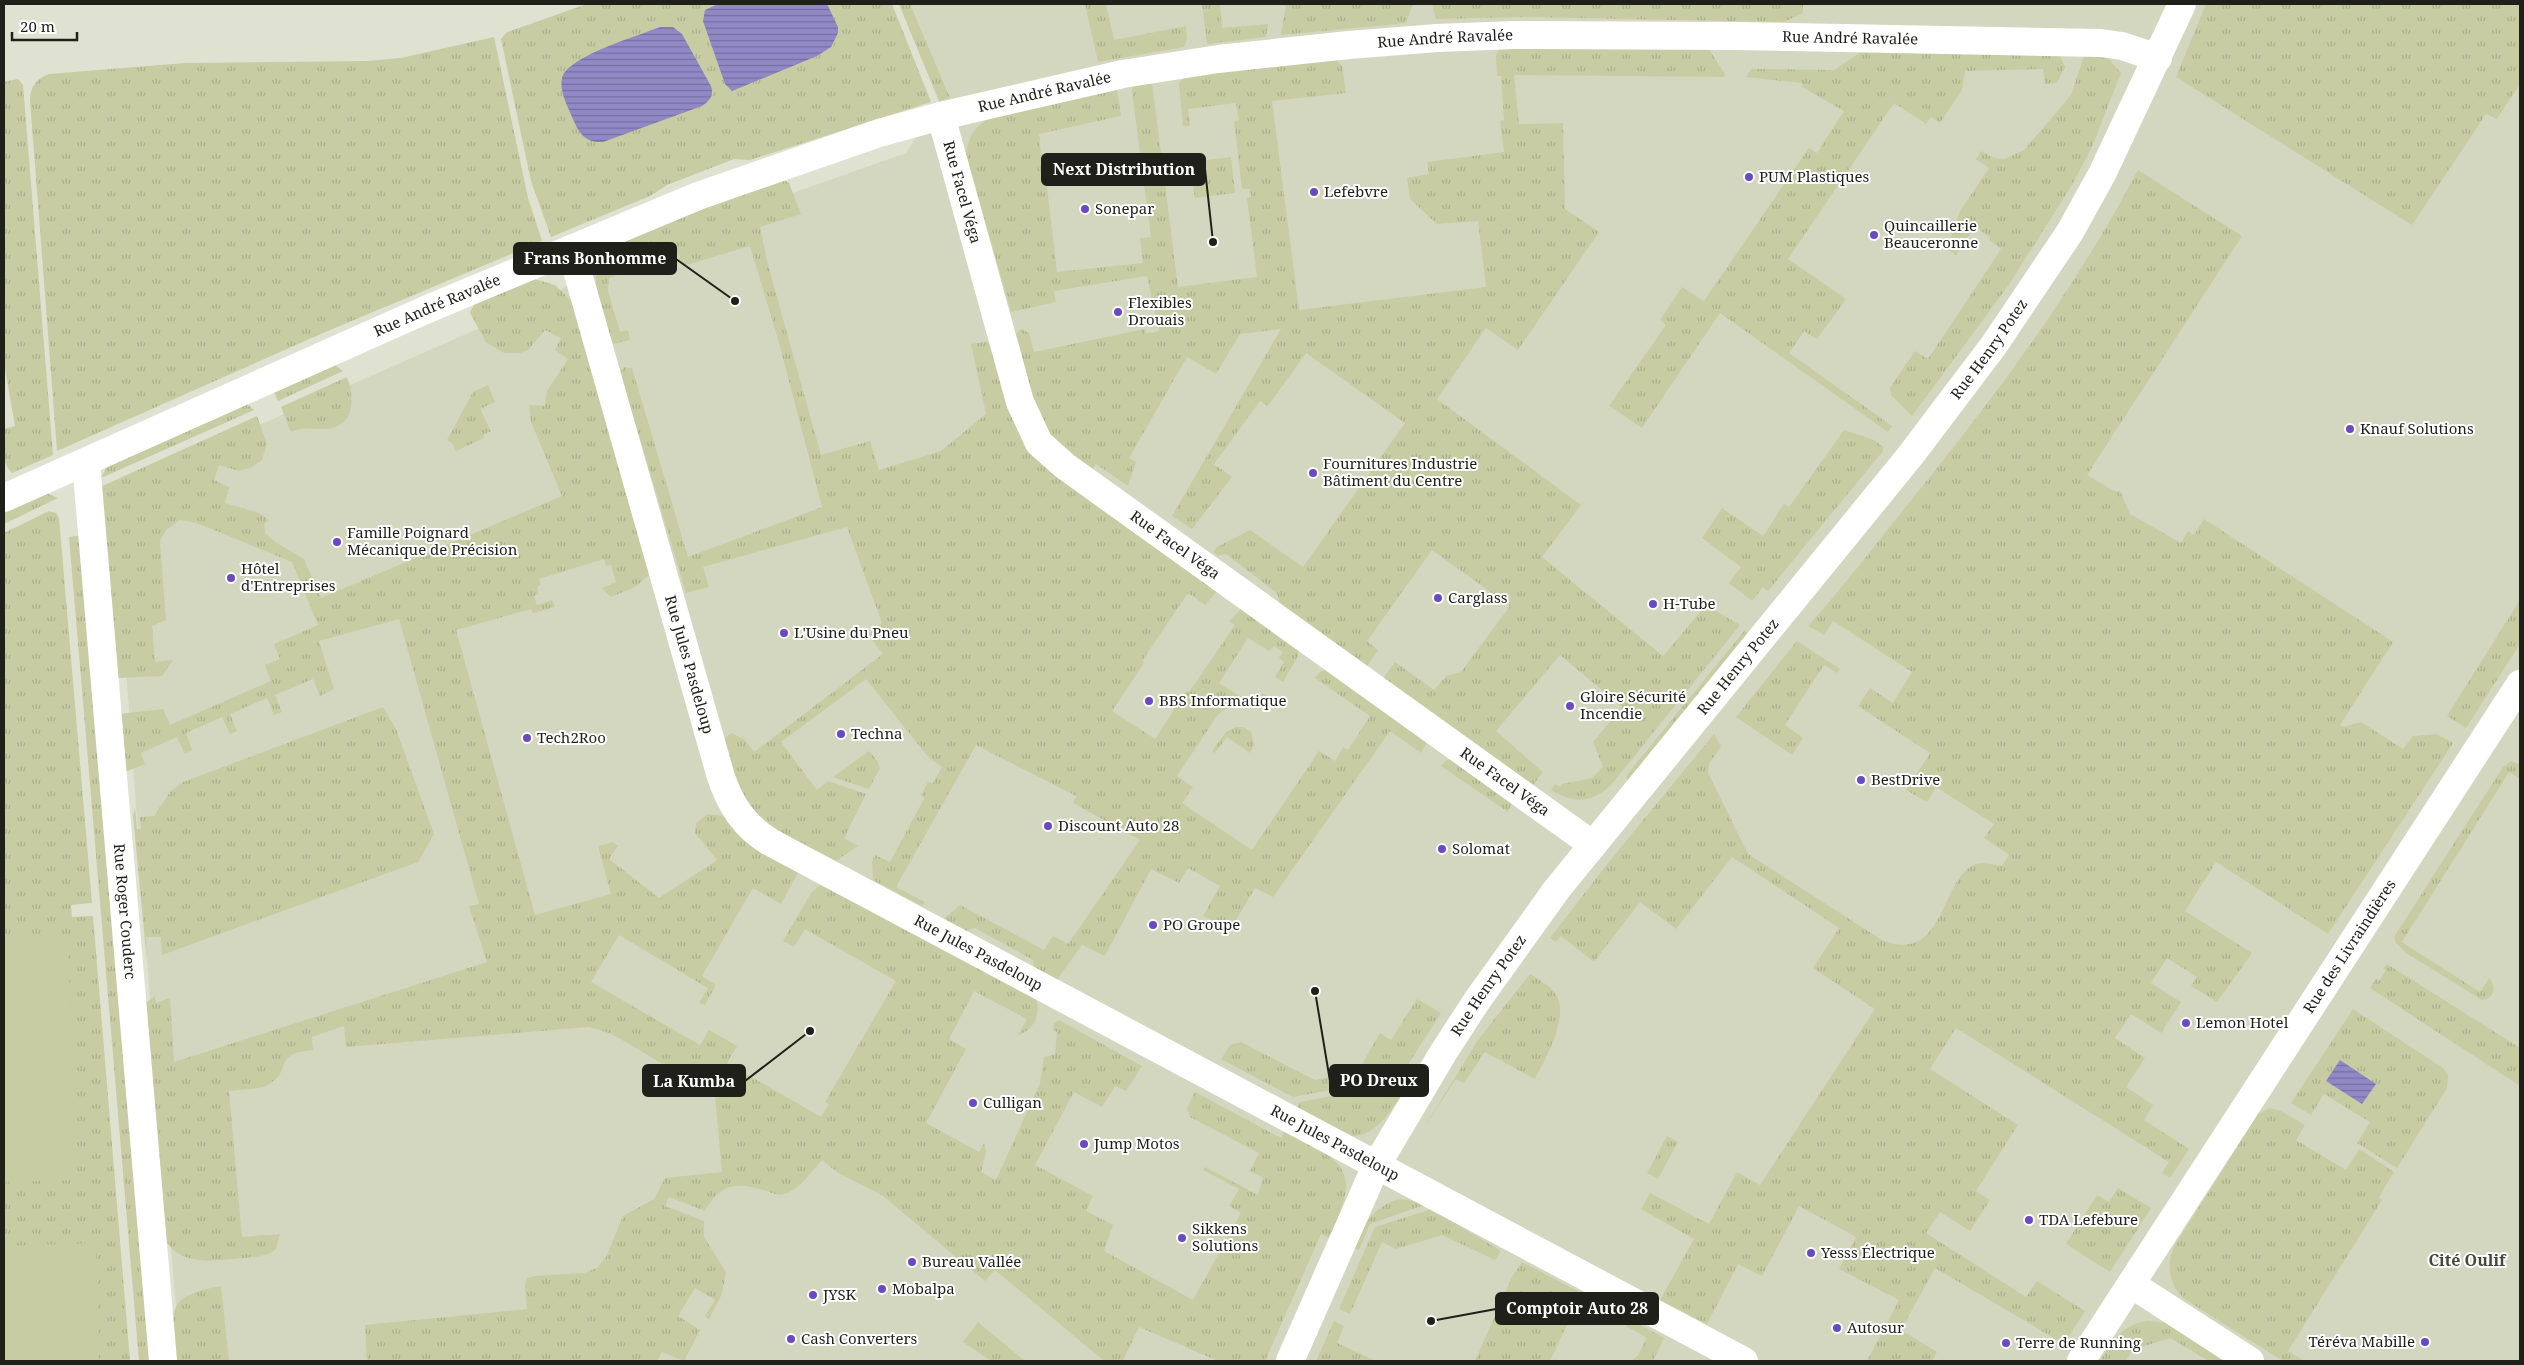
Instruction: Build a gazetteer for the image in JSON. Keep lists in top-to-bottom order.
{
  "streets": {
    "street": [
      "Rue André Ravalée",
      "Rue Facel Véga",
      "Rue Henry Potez",
      "Rue Jules Pasdeloup",
      "Rue Roger Couderc",
      "Rue des Livraindières"
    ]
  },
  "crossings": [
    ["Rue André Ravalée", "Rue Facel Véga"],
    ["Rue André Ravalée", "Rue Henry Potez"],
    ["Rue André Ravalée", "Rue Jules Pasdeloup"],
    ["Rue André Ravalée", "Rue Roger Couderc"],
    ["Rue Facel Véga", "Rue Henry Potez"],
    ["Rue Henry Potez", "Rue Jules Pasdeloup"]
  ],
  "districts": ["Cité Oulif"],
  "places": [
    "PUM Plastiques",
    "Lefebvre",
    "Sonepar",
    "Quincaillerie Beauceronne",
    "Next Distribution",
    "Frans Bonhomme",
    "Flexibles Drouais",
    "Knauf Solutions",
    "Fournitures Industrie Bâtiment du Centre",
    "Famille Poignard Mécanique de Précision",
    "Hôtel d'Entreprises",
    "Carglass",
    "H-Tube",
    "L'Usine du Pneu",
    "BBS Informatique",
    "Gloire Sécurité Incendie",
    "Techna",
    "Tech2Roo",
    "BestDrive",
    "Discount Auto 28",
    "Solomat",
    "PO Groupe",
    "PO Dreux",
    "Lemon Hotel",
    "La Kumba",
    "Culligan",
    "Jump Motos",
    "TDA Lefebure",
    "Sikkens Solutions",
    "Yesss Électrique",
    "Bureau Vallée",
    "Mobalpa",
    "JYSK",
    "Comptoir Auto 28",
    "Autosur",
    "Cash Converters",
    "Téréva Mabille",
    "Terre de Running"
  ],
  "scale_bar": "20 m"
}
